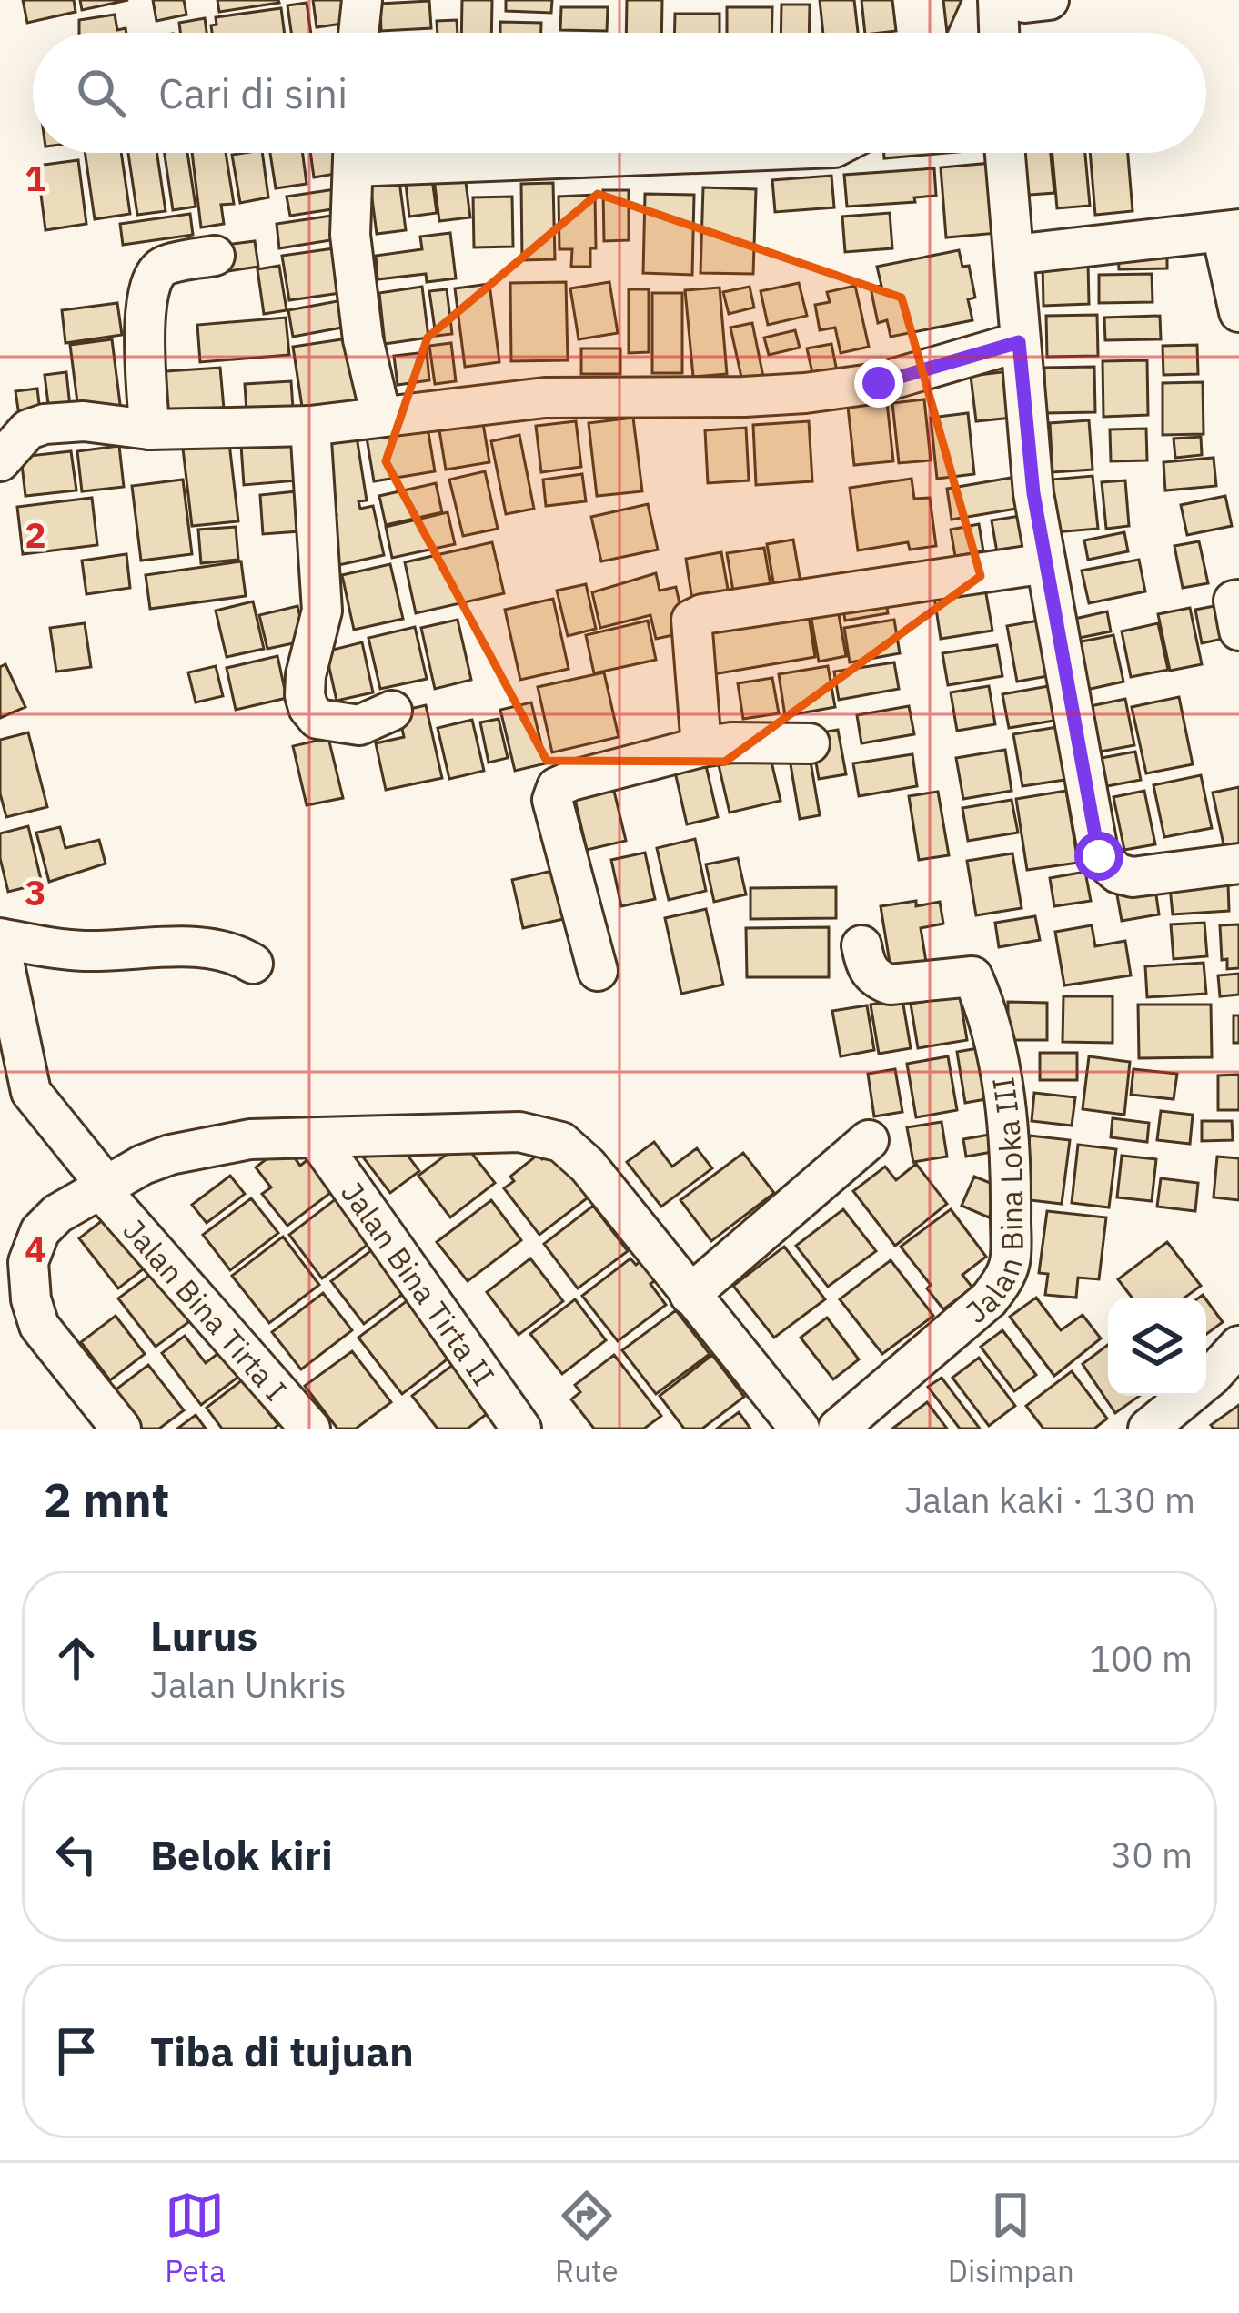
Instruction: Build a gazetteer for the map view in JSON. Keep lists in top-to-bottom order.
{
  "streets": {
    "street": ["Jalan Bina Loka III", "Jalan Bina Tirta II", "Jalan Bina Tirta I"]
  },
  "page": {
    "search": "Cari di sini",
    "heading": ["2 mnt", "Jalan kaki · 130 m"],
    "list": [
      ["Lurus", "Jalan Unkris", "100 m"],
      ["Belok kiri", "30 m"],
      "Tiba di tujuan"
    ],
    "nav": ["Peta", "Rute", "Disimpan"]
  },
  "grid": {
    "rows": [
      "1",
      "2",
      "3",
      "4"
    ]
  }
}
